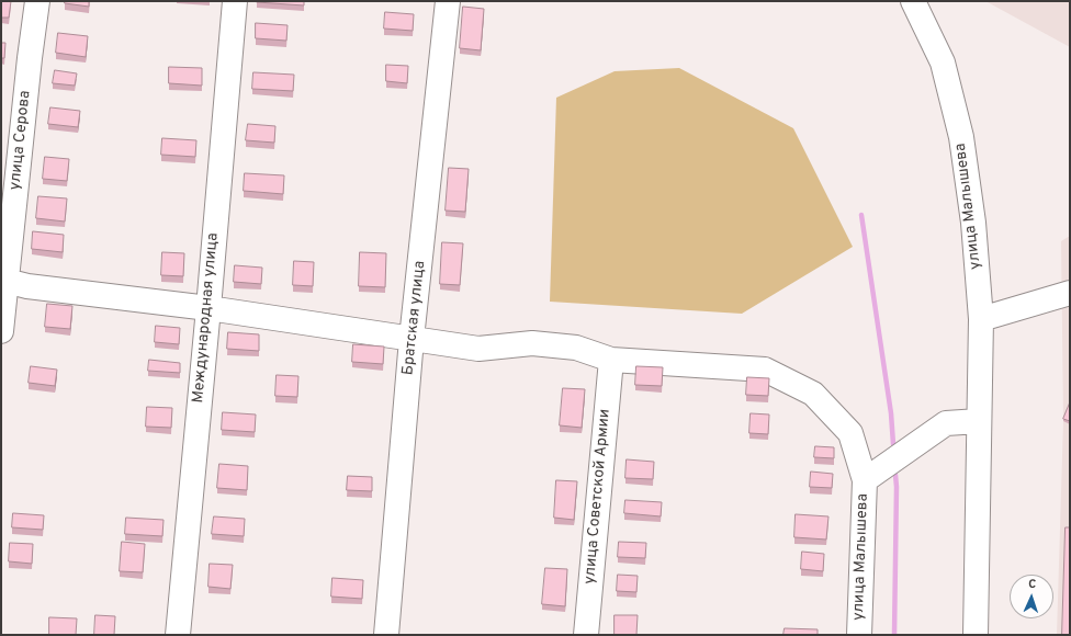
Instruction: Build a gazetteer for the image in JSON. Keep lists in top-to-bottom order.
{
  "streets": {
    "street": [
      "улица Серова",
      "улица Малышева",
      "Международная улица",
      "Братская улица",
      "улица Советской Армии"
    ]
  },
  "north": "top"
}
